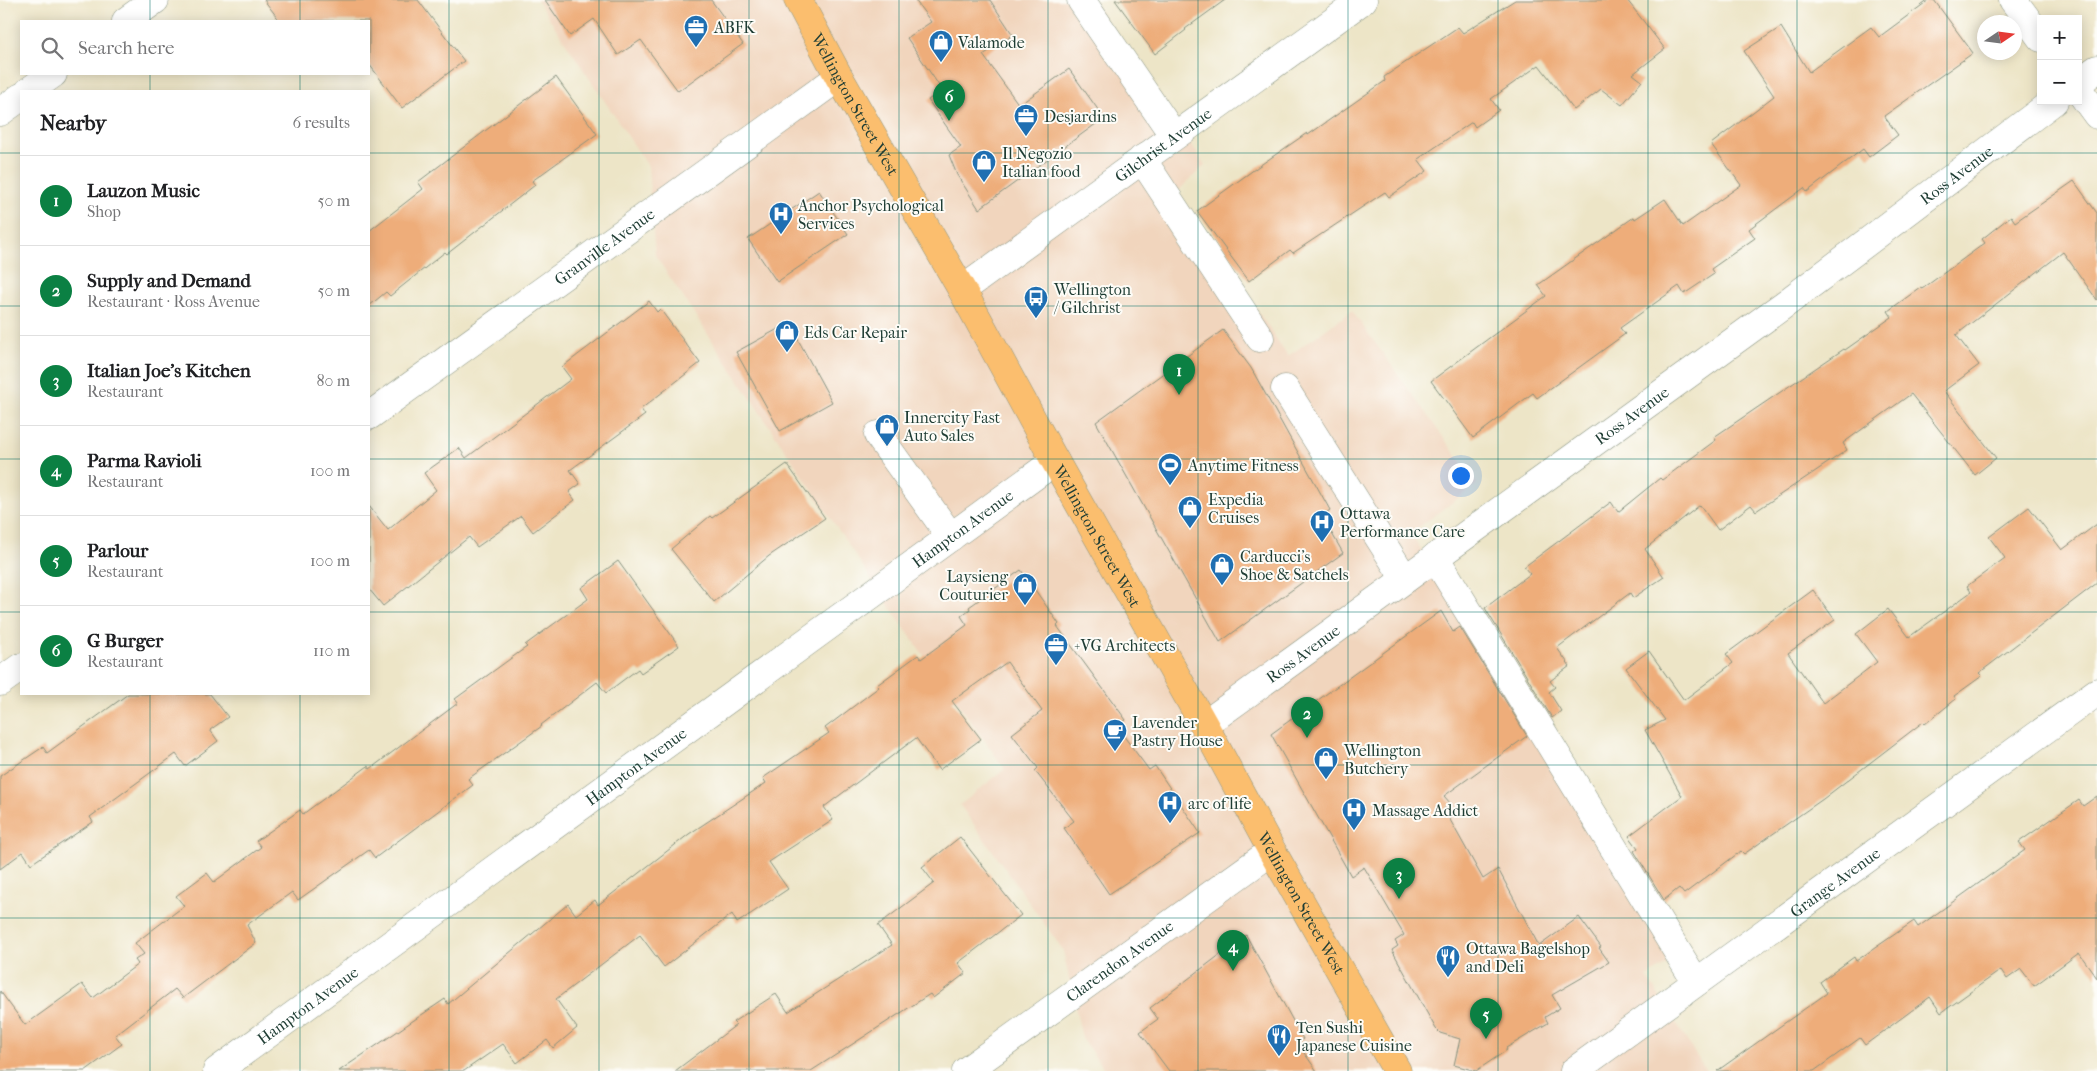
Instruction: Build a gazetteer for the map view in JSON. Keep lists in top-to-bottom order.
{
  "streets": {
    "main road": ["Wellington Street West"],
    "street": [
      "Gilchrist Avenue",
      "Ross Avenue",
      "Granville Avenue",
      "Hampton Avenue",
      "Grange Avenue",
      "Clarendon Avenue"
    ]
  },
  "crossings": [
    ["Wellington Street West", "Gilchrist Avenue"],
    ["Wellington Street West", "Ross Avenue"],
    ["Wellington Street West", "Granville Avenue"],
    ["Wellington Street West", "Hampton Avenue"],
    ["Wellington Street West", "Clarendon Avenue"]
  ],
  "places": {
    "office": ["ABFK", "Desjardins", "+VG Architects"],
    "shop": [
      "Valamode",
      "Il Negozio Italian food",
      "Eds Car Repair",
      "Innercity Fast Auto Sales",
      "Expedia Cruises",
      "Carducci's Shoe & Satchels",
      "Laysieng Couturier",
      "Wellington Butchery"
    ],
    "hospital": [
      "Anchor Psychological Services",
      "Ottawa Performance Care",
      "arc of life",
      "Massage Addict"
    ],
    "bus stop": ["Wellington / Gilchrist"],
    "sports": ["Anytime Fitness"],
    "cafe": ["Lavender Pastry House"],
    "restaurant": ["Ottawa Bagelshop and Deli", "Ten Sushi Japanese Cuisine"]
  },
  "north": "right",
  "page": {
    "map_buttons": ["+", "−"],
    "search": "Search here",
    "pins": [
      "6",
      "1",
      "2",
      "3",
      "4",
      "5"
    ],
    "heading": ["Nearby", "6 results"],
    "list": [
      {
        "mark": "1",
        "name": "Lauzon Music",
        "note": "Shop",
        "value": "50 m"
      },
      {
        "mark": "2",
        "name": "Supply and Demand",
        "note": "Restaurant · Ross Avenue",
        "value": "50 m"
      },
      {
        "mark": "3",
        "name": "Italian Joe's Kitchen",
        "note": "Restaurant",
        "value": "80 m"
      },
      {
        "mark": "4",
        "name": "Parma Ravioli",
        "note": "Restaurant",
        "value": "100 m"
      },
      {
        "mark": "5",
        "name": "Parlour",
        "note": "Restaurant",
        "value": "100 m"
      },
      {
        "mark": "6",
        "name": "G Burger",
        "note": "Restaurant",
        "value": "110 m"
      }
    ]
  }
}
